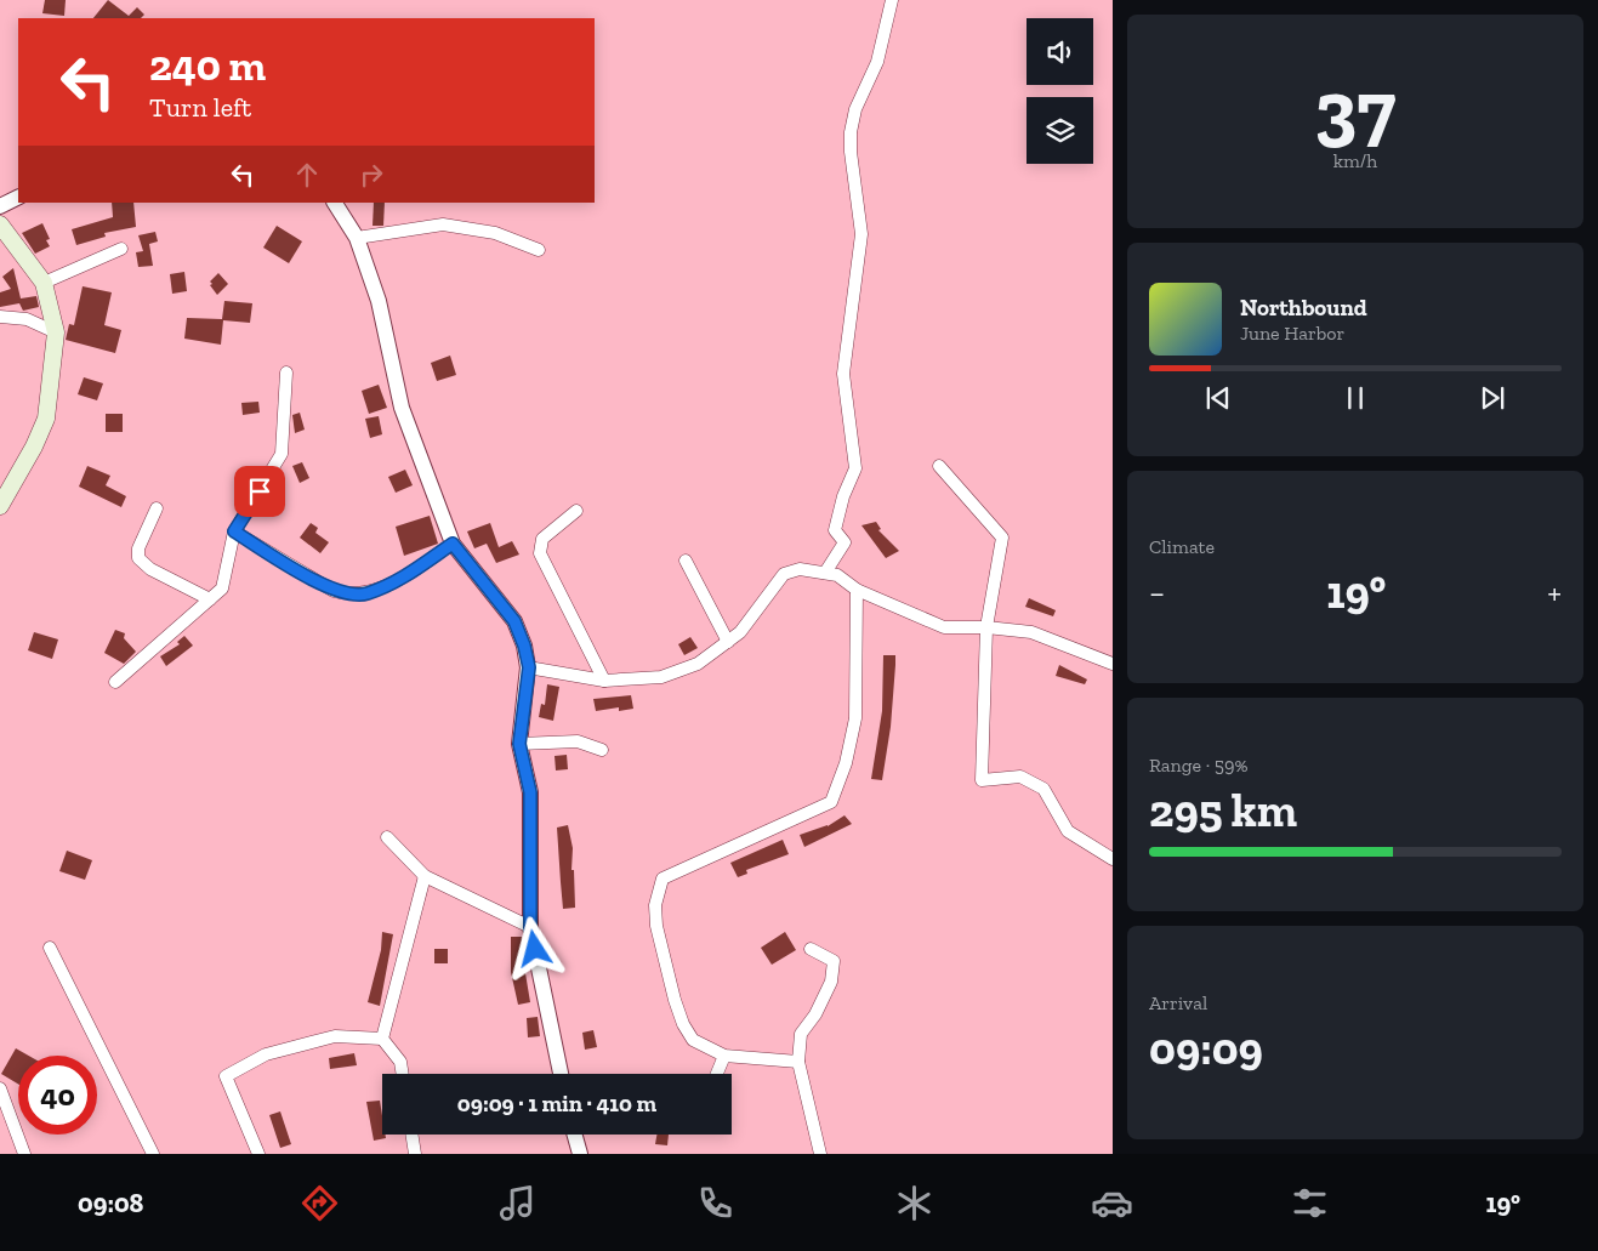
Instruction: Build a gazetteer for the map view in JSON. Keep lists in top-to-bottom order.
{
  "page": {
    "tile": [
      ["37", "km/h"],
      "Climate",
      ["Range · 59%", "295 km"],
      ["Arrival", "09:09"]
    ],
    "turn": ["240 m", "Turn left"],
    "song": ["Northbound", "June Harbor"],
    "heat": ["−", "19°", "+"],
    "limit": "40",
    "trip": "09:09 · 1 min · 410 m",
    "tabs": ["09:08", "19°"]
  }
}
